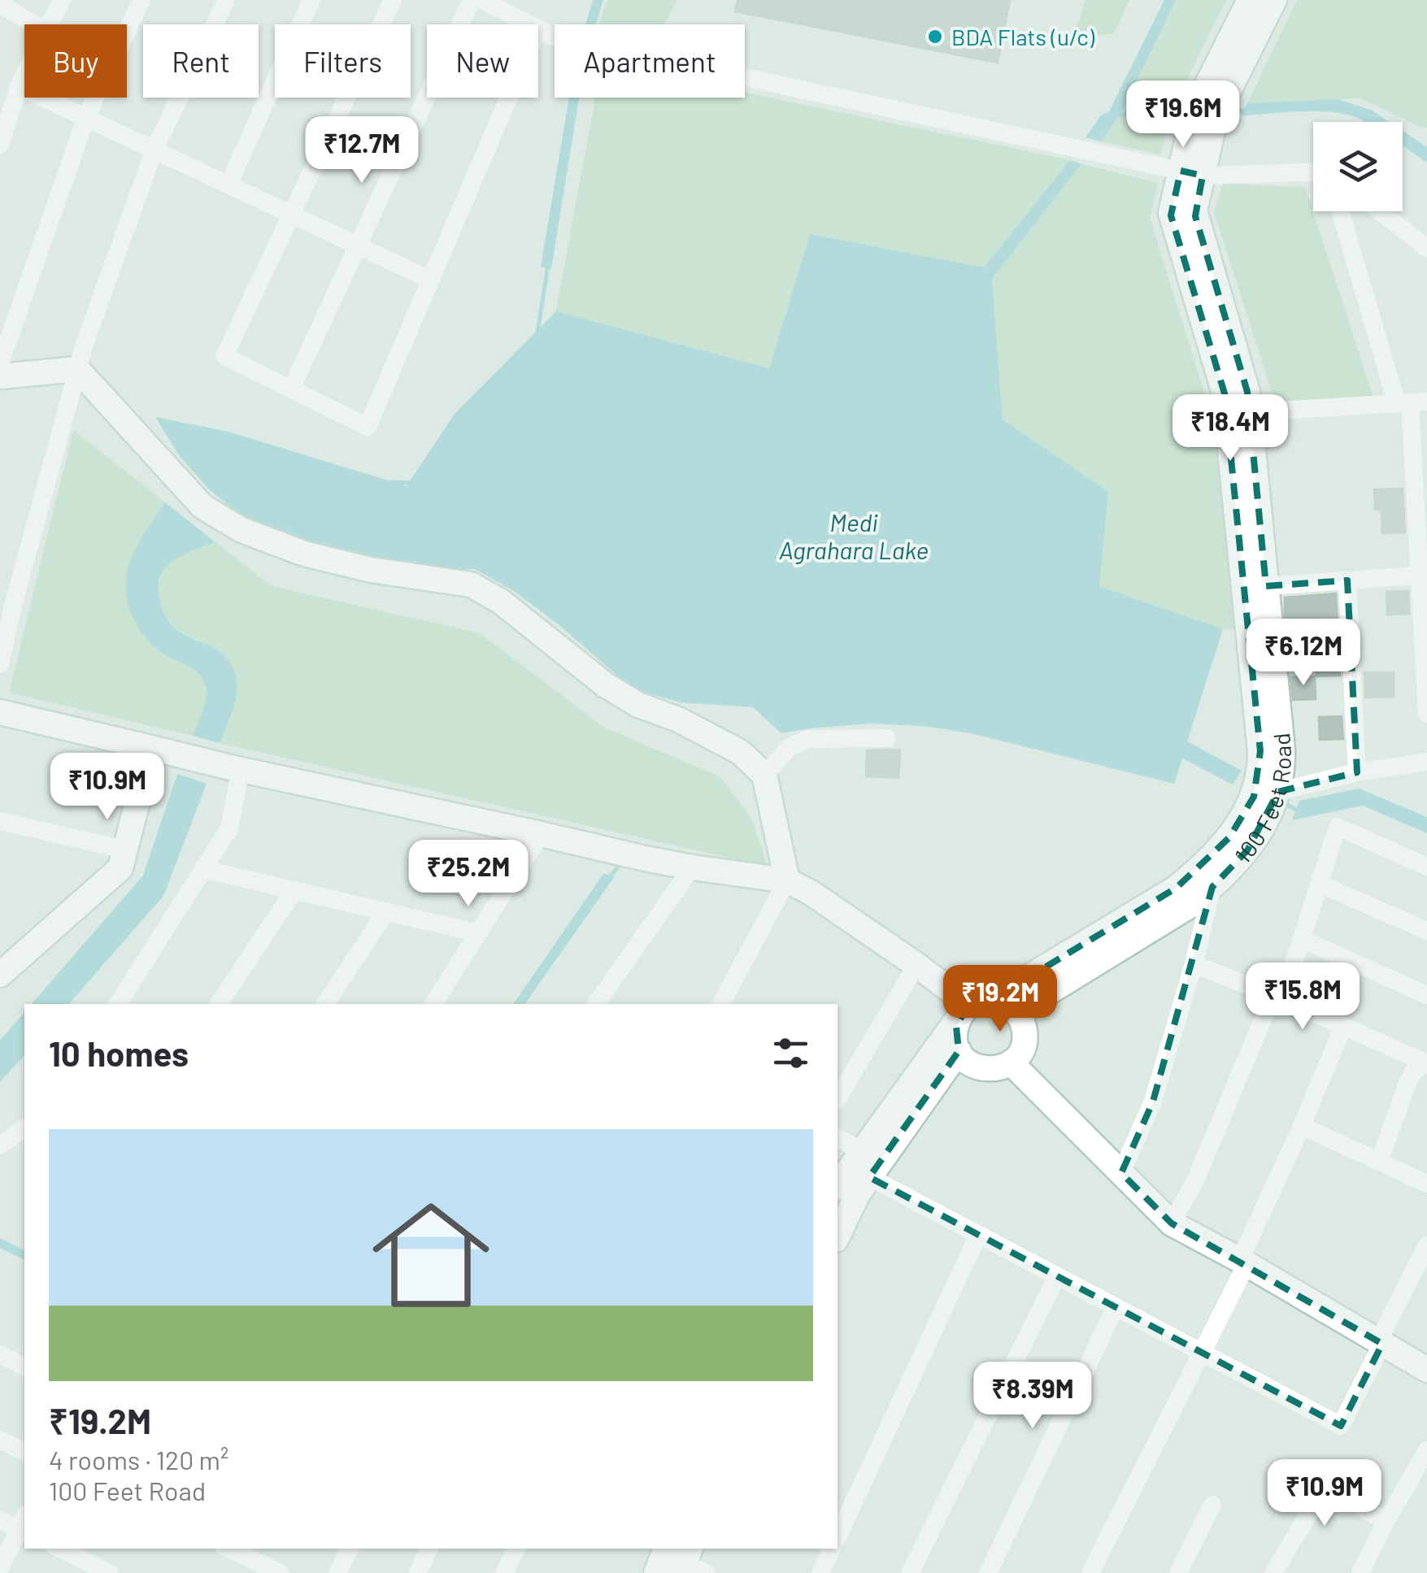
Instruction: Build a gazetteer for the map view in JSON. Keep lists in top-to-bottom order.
{
  "streets": {
    "main road": ["100 Feet Road"]
  },
  "water": ["Medi Agrahara Lake"],
  "places": ["BDA Flats (u/c)"],
  "page": {
    "chip": [
      "Buy",
      "Rent",
      "Filters",
      "New",
      "Apartment"
    ],
    "price": [
      "₹19.6M",
      "₹12.7M",
      "₹18.4M",
      "₹6.12M",
      "₹10.9M",
      "₹25.2M",
      "₹15.8M",
      "₹19.2M",
      "₹8.39M",
      "₹10.9M"
    ],
    "heading": "10 homes",
    "list": [
      {
        "name": "₹19.2M",
        "note": "4 rooms · 120 m² · 100 Feet Road"
      }
    ]
  }
}
